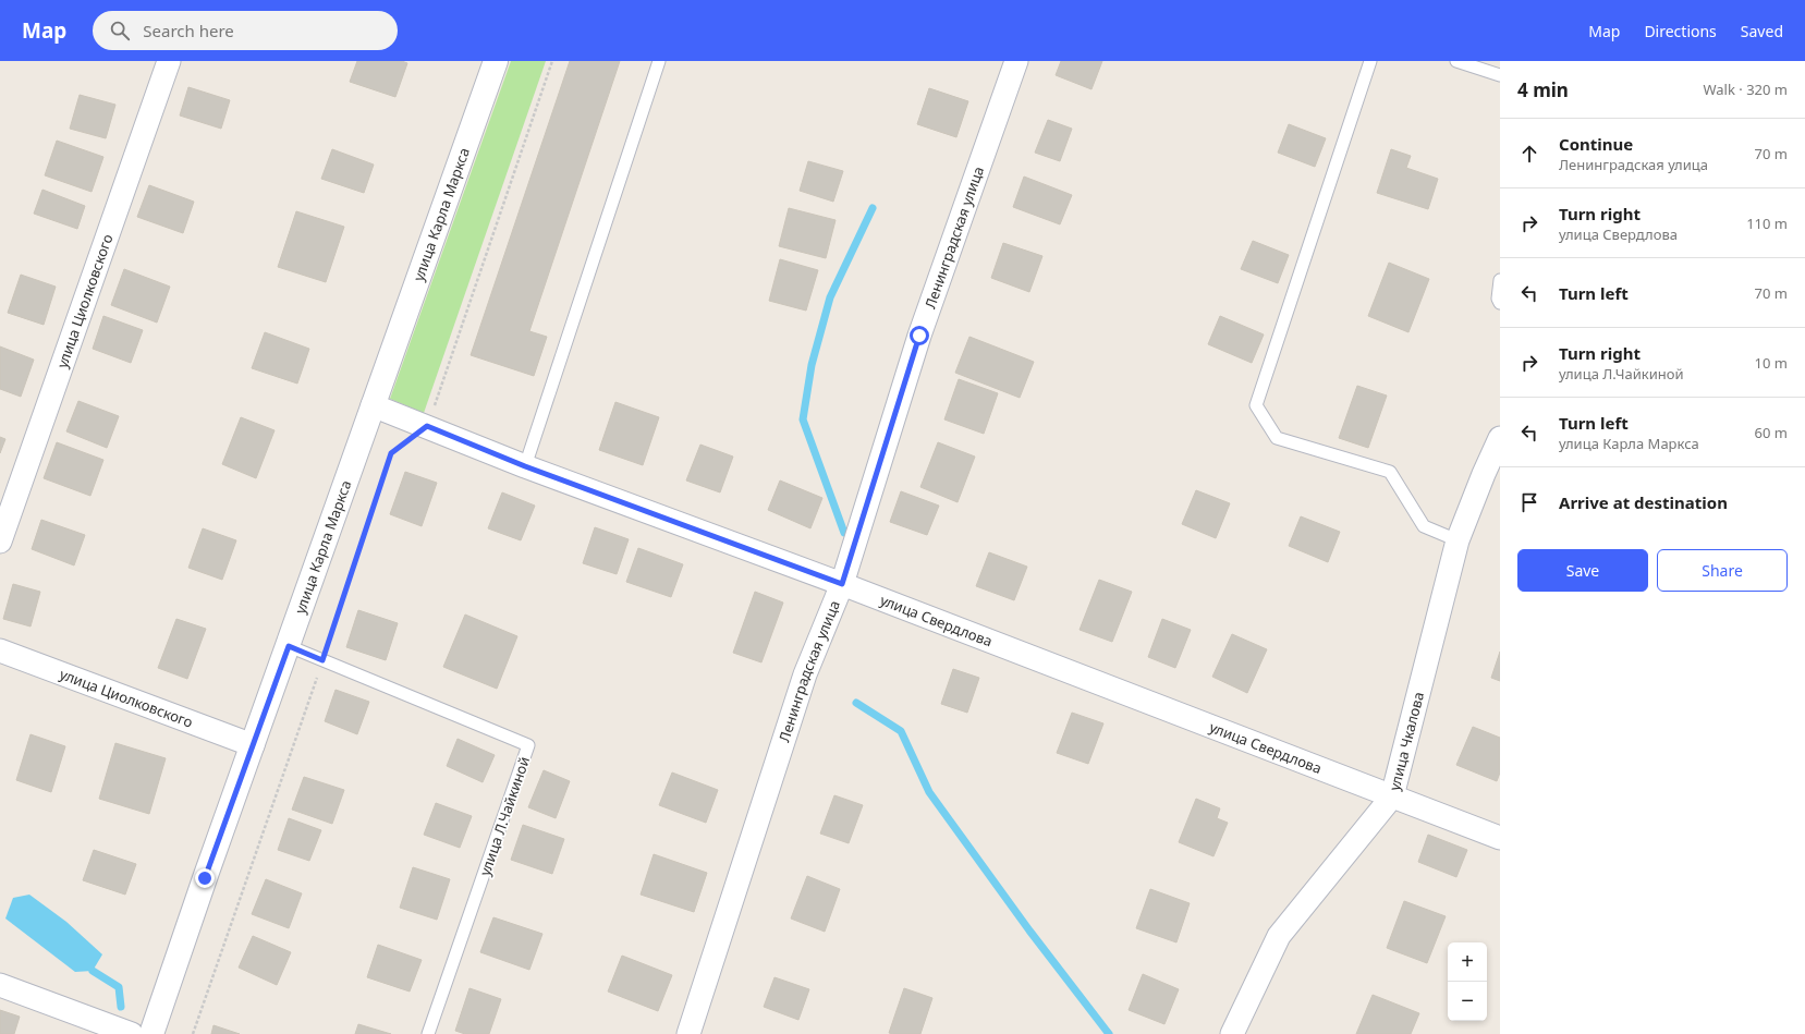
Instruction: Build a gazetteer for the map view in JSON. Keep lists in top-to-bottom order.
{
  "streets": {
    "street": [
      "улица Карла Маркса",
      "Ленинградская улица",
      "улица Циолковского",
      "улица Свердлова",
      "улица Чкалова"
    ],
    "lane": ["улица Л.Чайкиной"]
  },
  "crossings": [
    ["улица Карла Маркса", "улица Циолковского"],
    ["улица Карла Маркса", "улица Свердлова"],
    ["улица Карла Маркса", "улица Л.Чайкиной"],
    ["Ленинградская улица", "улица Свердлова"],
    ["улица Свердлова", "улица Чкалова"]
  ],
  "page": {
    "header": "Map",
    "search": "Search here",
    "nav": ["Map", "Directions", "Saved"],
    "heading": ["4 min", "Walk · 320 m"],
    "list": [
      ["Continue", "Ленинградская улица", "70 m"],
      ["Turn right", "улица Свердлова", "110 m"],
      ["Turn left", "70 m"],
      ["Turn right", "улица Л.Чайкиной", "10 m"],
      ["Turn left", "улица Карла Маркса", "60 m"],
      "Arrive at destination"
    ],
    "buttons": ["Save", "Share"],
    "map_buttons": ["+", "−"]
  }
}
